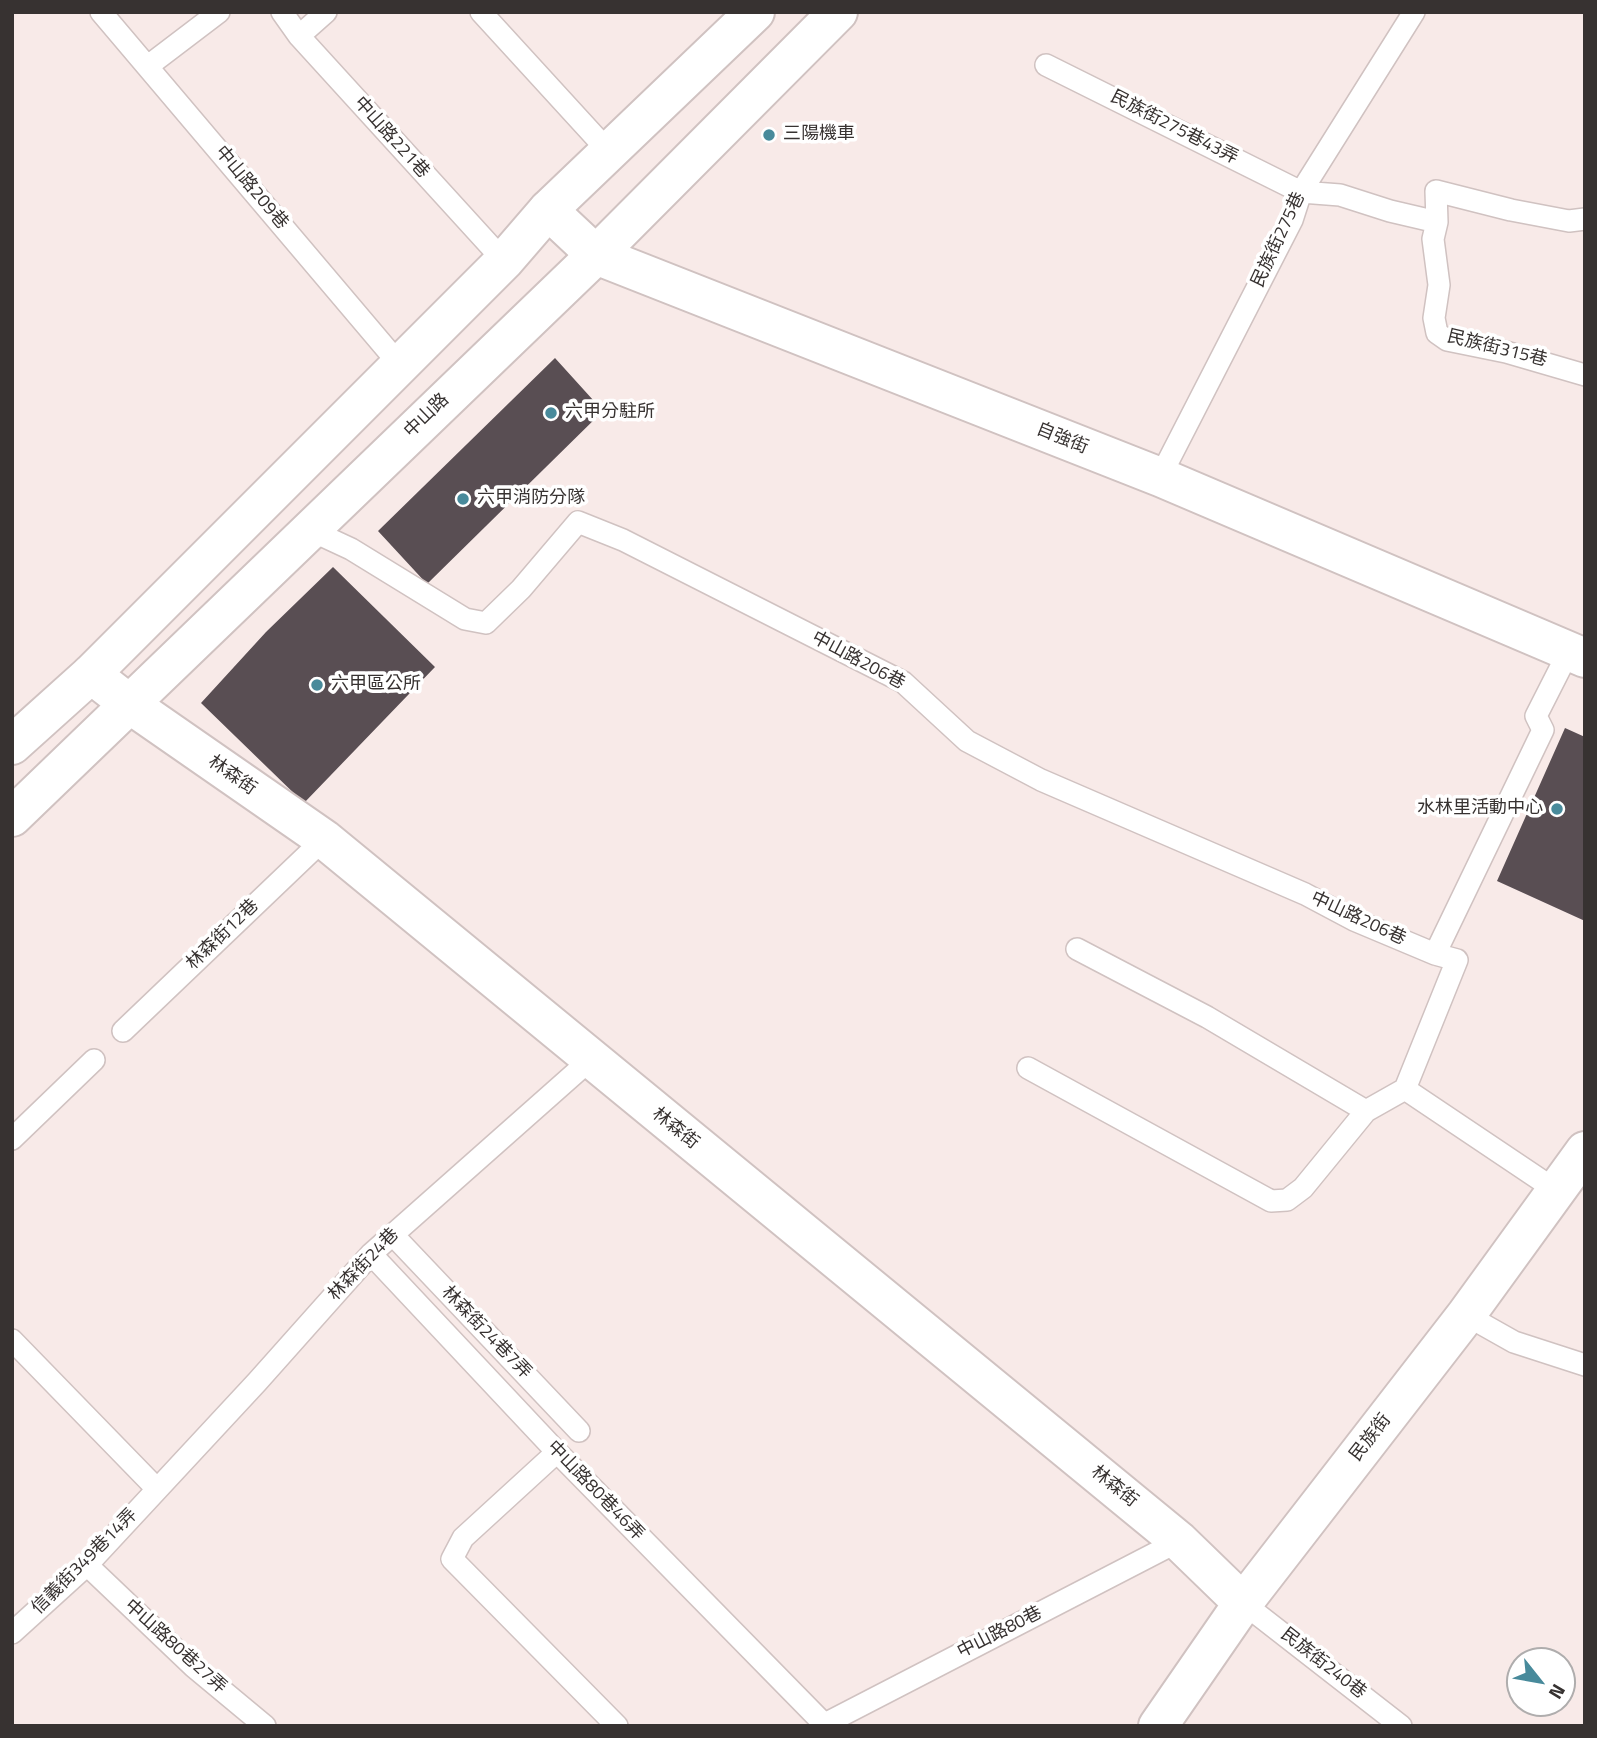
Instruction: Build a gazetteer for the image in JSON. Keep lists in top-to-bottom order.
{
  "streets": {
    "street": [
      "中山路",
      "自強街",
      "林森街",
      "民族街"
    ],
    "lane": [
      "民族街275巷43弄",
      "中山路221巷",
      "中山路209巷",
      "民族街275巷",
      "民族街315巷",
      "中山路206巷",
      "林森街12巷",
      "林森街24巷",
      "林森街24巷7弄",
      "中山路80巷46弄",
      "信義街349巷14弄",
      "中山路80巷",
      "中山路80巷27弄",
      "民族街240巷"
    ]
  },
  "crossings": [
    ["民族街275巷43弄", "民族街275巷"],
    ["民族街275巷", "自強街"],
    ["中山路", "自強街"],
    ["中山路", "中山路206巷"],
    ["中山路", "林森街"],
    ["林森街", "林森街12巷"],
    ["林森街", "林森街24巷"],
    ["林森街", "民族街"],
    ["林森街", "中山路80巷"],
    ["林森街", "民族街240巷"],
    ["林森街24巷", "林森街24巷7弄"],
    ["林森街24巷", "中山路80巷46弄"],
    ["林森街24巷", "信義街349巷14弄"],
    ["民族街", "民族街240巷"],
    ["中山路80巷46弄", "中山路80巷"],
    ["信義街349巷14弄", "中山路80巷27弄"]
  ],
  "places": [
    "三陽機車",
    "六甲分駐所",
    "六甲消防分隊",
    "六甲區公所",
    "水林里活動中心"
  ],
  "north": "bottom right"
}
